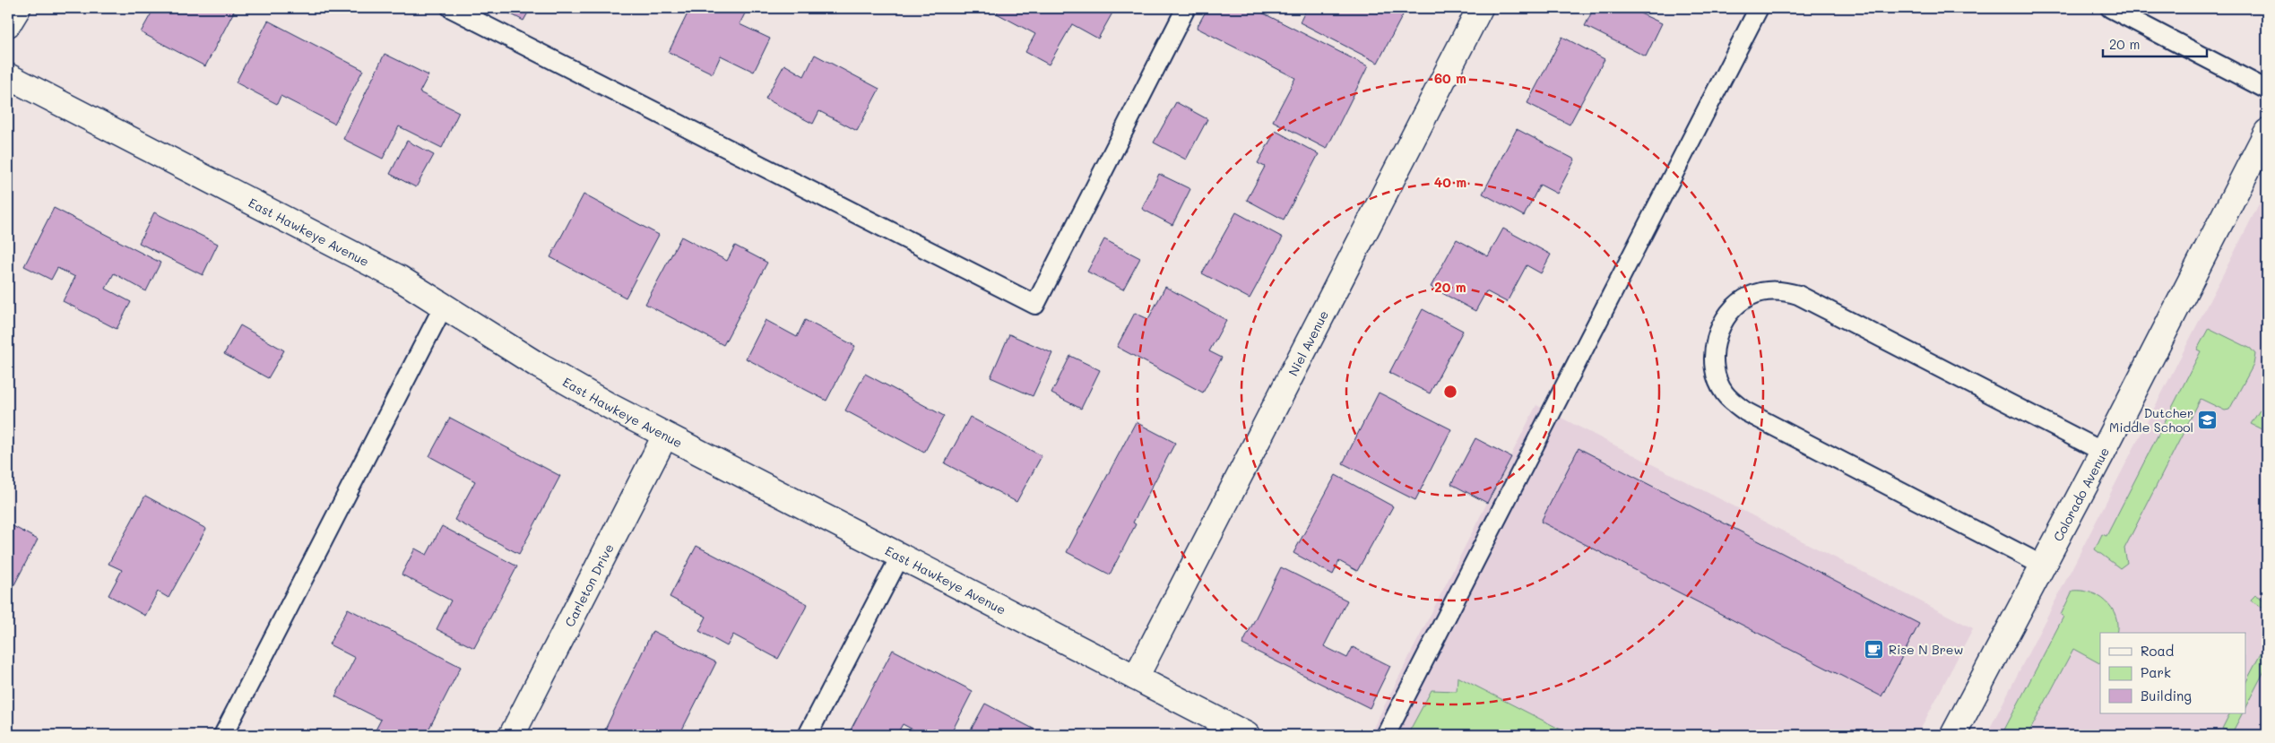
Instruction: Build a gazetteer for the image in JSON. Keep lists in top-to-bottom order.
{
  "streets": {
    "street": [
      "East Hawkeye Avenue",
      "Niel Avenue",
      "Colorado Avenue",
      "Carleton Drive"
    ]
  },
  "crossings": [
    ["East Hawkeye Avenue", "Niel Avenue"],
    ["East Hawkeye Avenue", "Carleton Drive"]
  ],
  "places": {
    "school or university": ["Dutcher Middle School"],
    "cafe": ["Rise N Brew"]
  },
  "legend": ["Road", "Park", "Building"],
  "scale_bar": "20 m",
  "rings": ["60 m", "40 m", "20 m"]
}
